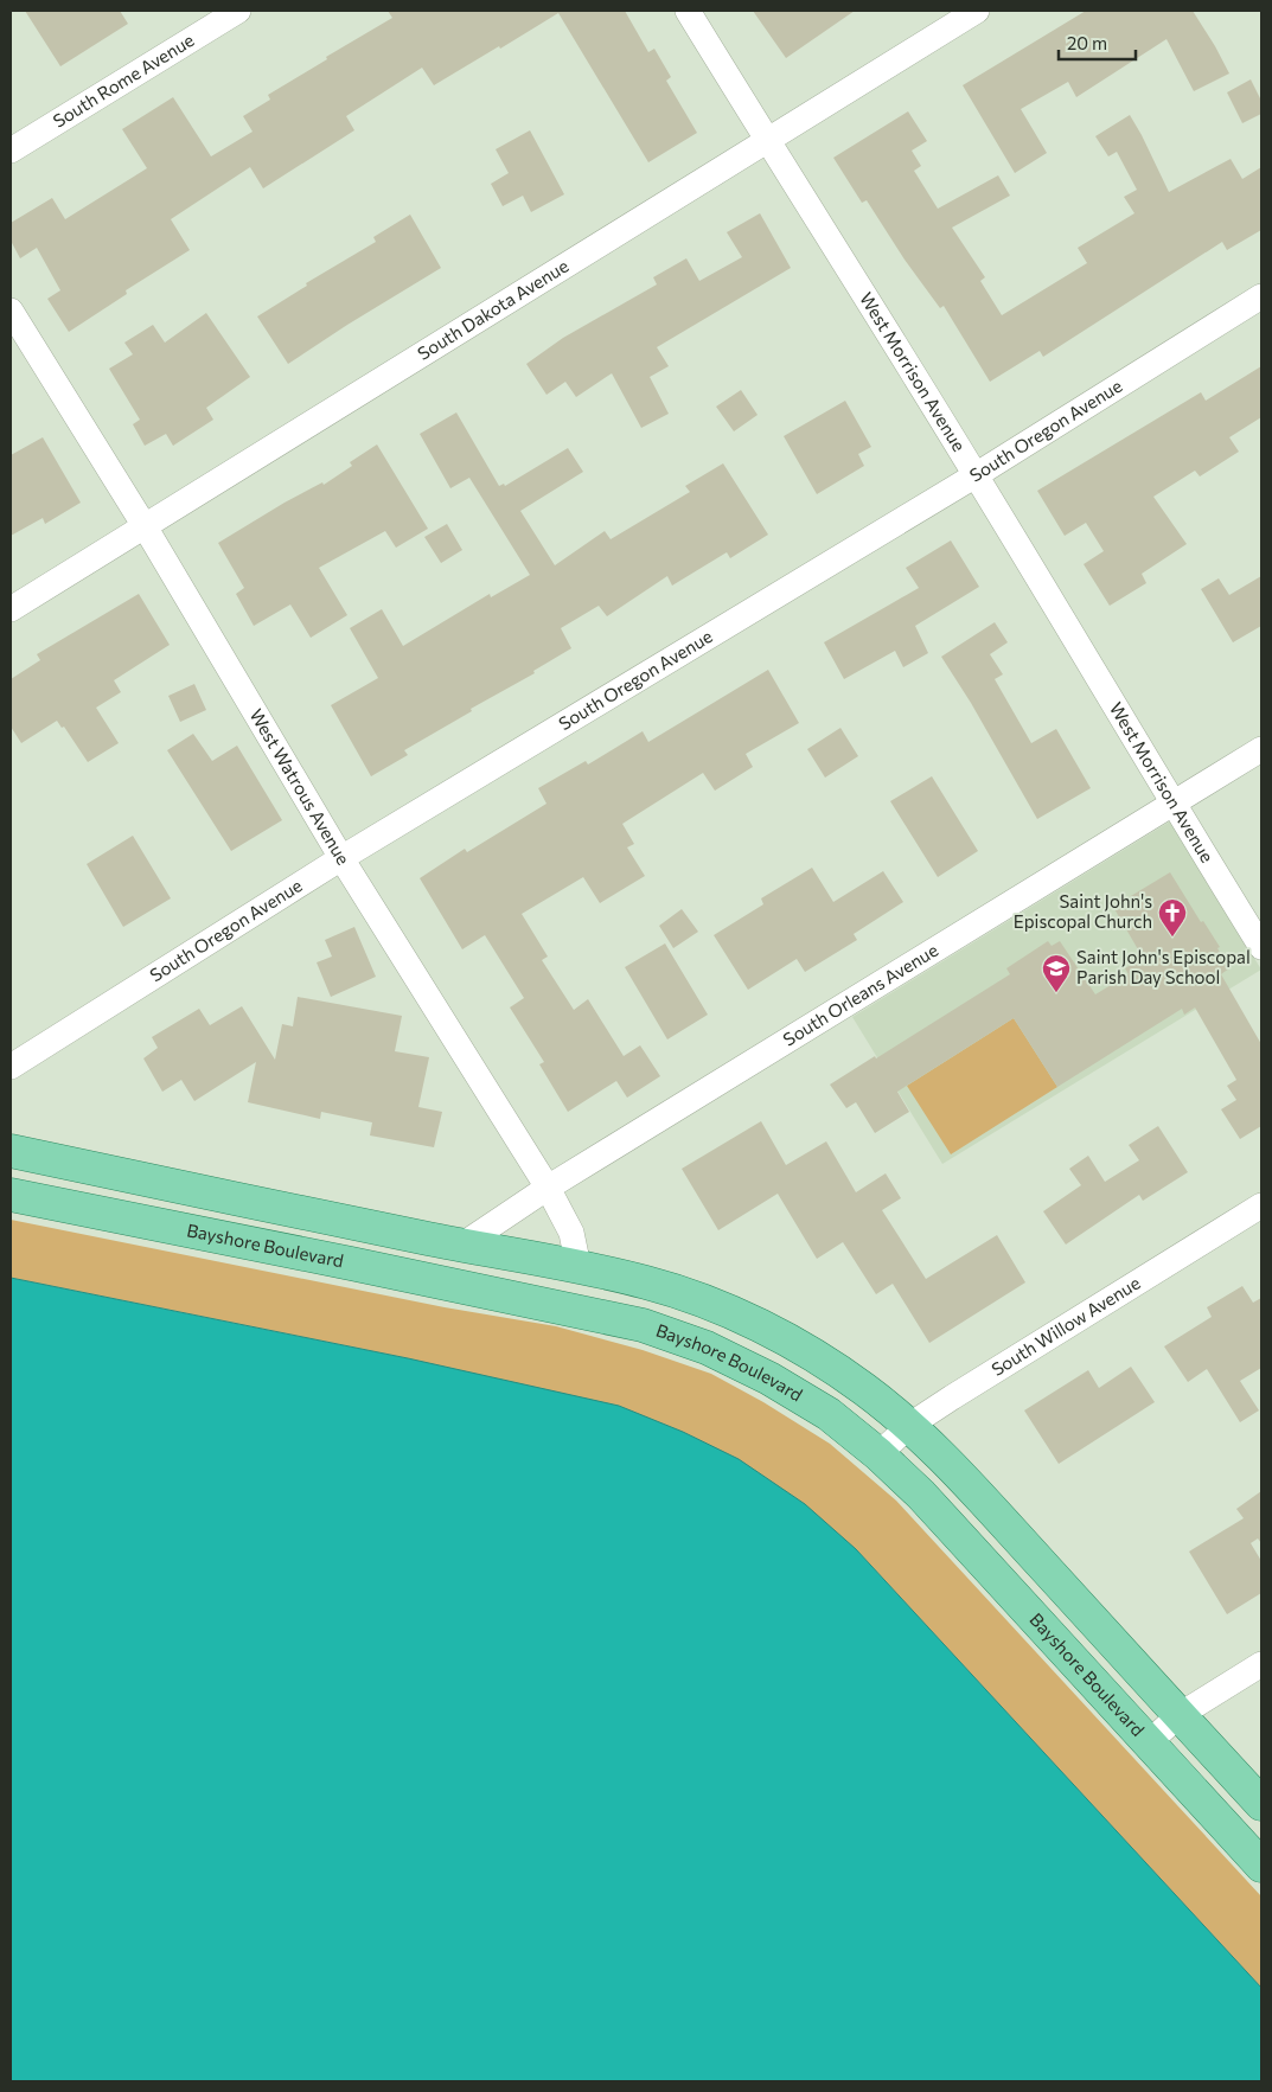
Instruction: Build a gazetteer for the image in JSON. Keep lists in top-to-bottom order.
{
  "streets": {
    "main road": ["Bayshore Boulevard"],
    "street": [
      "South Rome Avenue",
      "South Dakota Avenue",
      "West Morrison Avenue",
      "South Oregon Avenue",
      "West Watrous Avenue",
      "South Orleans Avenue",
      "South Willow Avenue"
    ]
  },
  "crossings": [
    ["South Dakota Avenue", "West Morrison Avenue"],
    ["South Dakota Avenue", "West Watrous Avenue"],
    ["West Morrison Avenue", "South Oregon Avenue"],
    ["West Morrison Avenue", "South Orleans Avenue"],
    ["South Oregon Avenue", "West Watrous Avenue"],
    ["West Watrous Avenue", "South Orleans Avenue"],
    ["Bayshore Boulevard", "South Willow Avenue"]
  ],
  "places": {
    "church": ["Saint John's Episcopal Church"],
    "school or university": ["Saint John's Episcopal Parish Day School"]
  },
  "scale_bar": "20 m"
}
